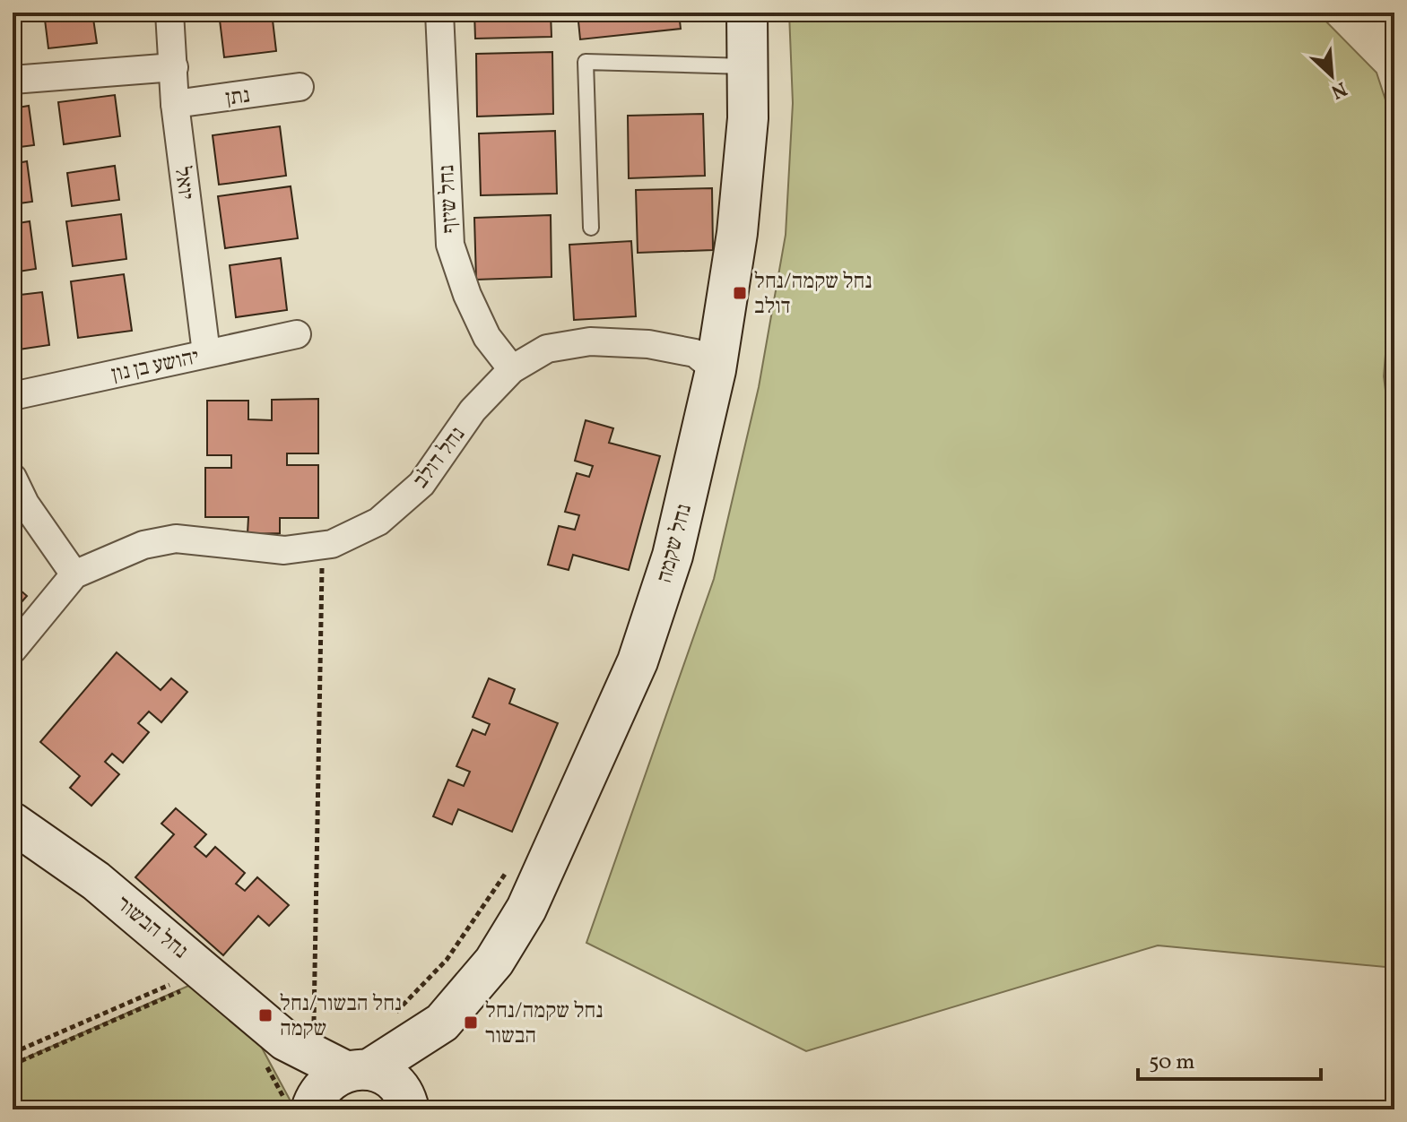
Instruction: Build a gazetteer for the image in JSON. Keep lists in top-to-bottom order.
{
  "streets": {
    "street": [
      "נתן",
      "יואל",
      "נחל שיזף",
      "יהושע בן נון",
      "נחל דולב",
      "נחל שקמה",
      "נחל הבשור"
    ]
  },
  "crossings": [
    ["נתן", "יואל"],
    ["יואל", "יהושע בן נון"],
    ["נחל שיזף", "נחל דולב"],
    ["נחל דולב", "נחל שקמה"],
    ["נחל שקמה", "נחל הבשור"]
  ],
  "places": {
    "transit": ["נחל שקמה/נחל דולב", "נחל הבשור/נחל שקמה", "נחל שקמה/נחל הבשור"]
  },
  "scale_bar": "50 m",
  "north": "bottom right"
}
